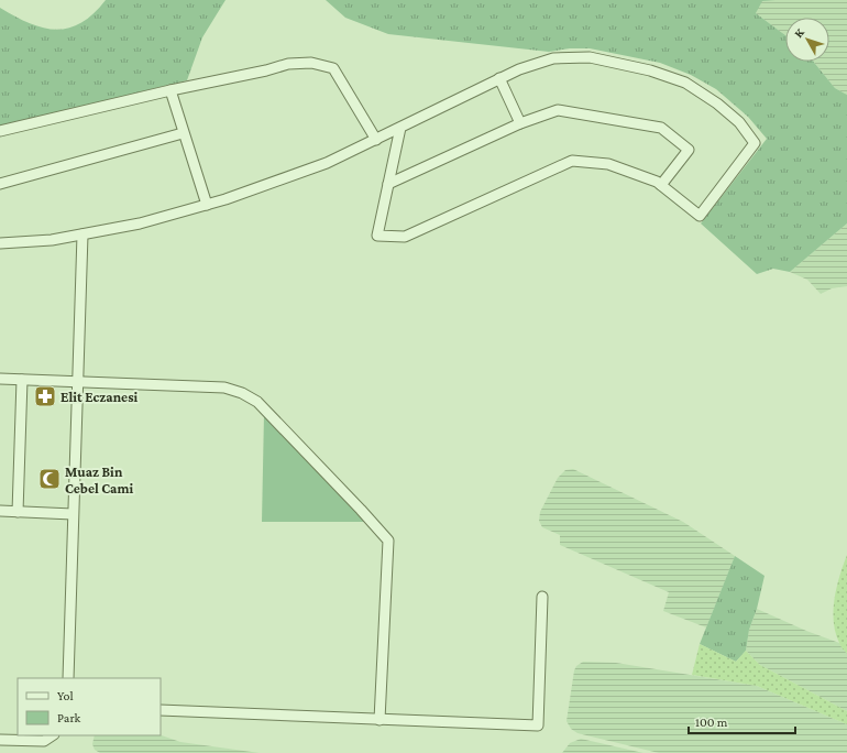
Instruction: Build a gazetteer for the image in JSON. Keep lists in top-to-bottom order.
{
  "places": {
    "pharmacy": ["Elit Eczanesi"],
    "mosque": ["Muaz Bin Cebel Cami"]
  },
  "legend": ["Yol", "Park"],
  "scale_bar": "100 m",
  "north": "top left"
}
